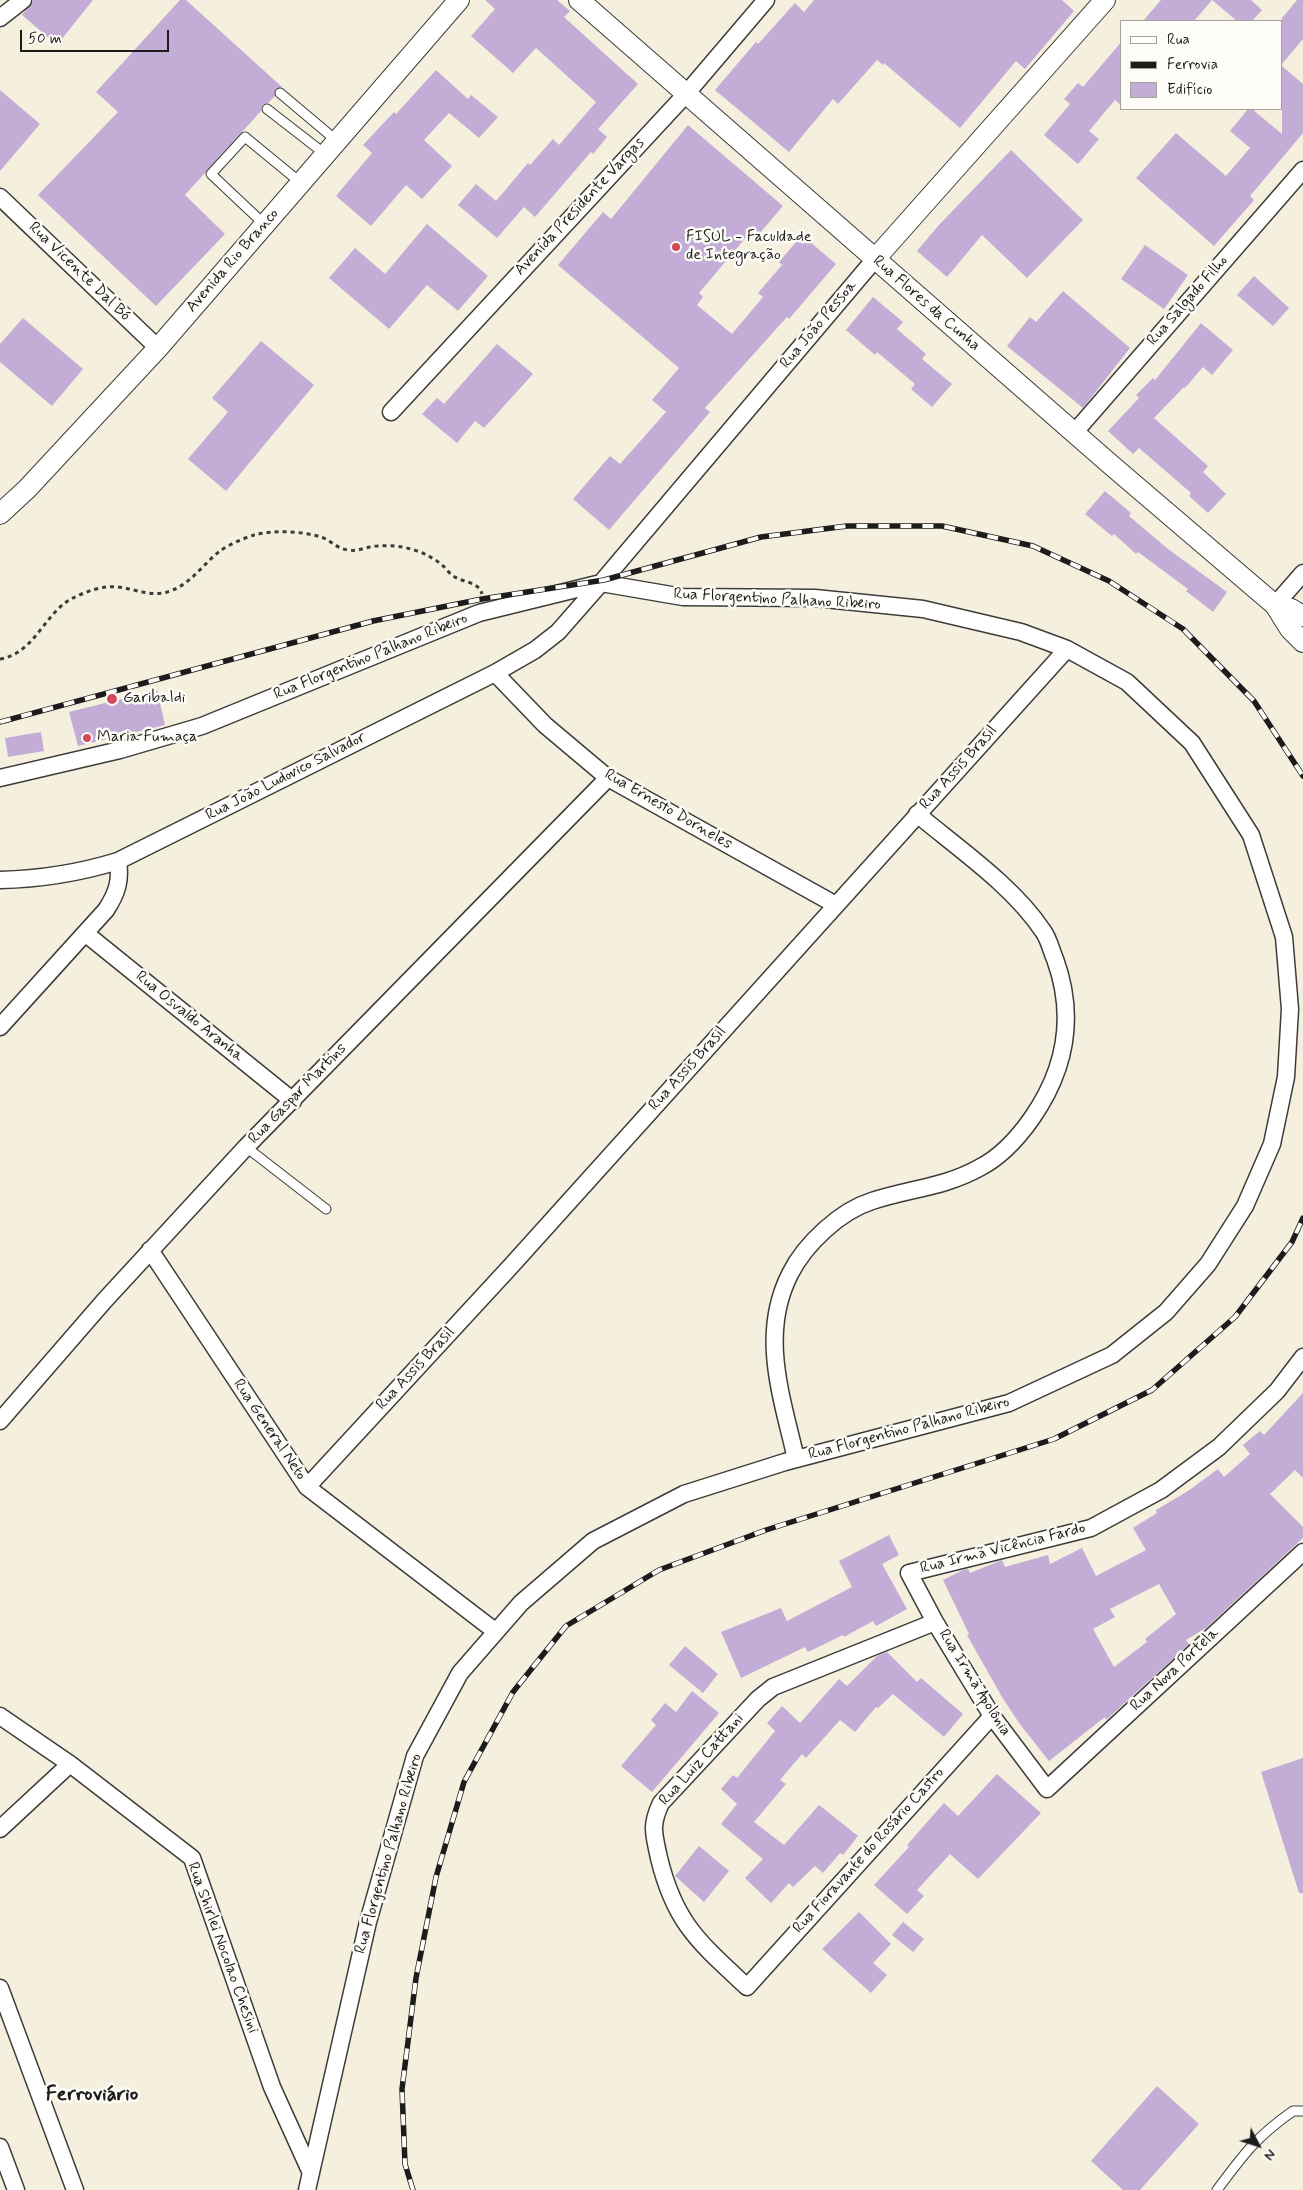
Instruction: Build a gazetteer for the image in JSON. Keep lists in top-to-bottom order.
{
  "streets": {
    "street": [
      "Avenida Presidente Vargas",
      "Avenida Rio Branco",
      "Rua Vicente Dal Bó",
      "Rua Salgado Filho",
      "Rua Flores da Cunha",
      "Rua João Pessoa",
      "Rua Florgentino Palhano Ribeiro",
      "Rua Assis Brasil",
      "Rua João Ludovico Salvador",
      "Rua Ernesto Dorneles",
      "Rua Osvaldo Aranha",
      "Rua Gaspar Martins",
      "Rua General Neto",
      "Rua Irmã Vicência Fardo",
      "Rua Nova Portela",
      "Rua Irmã Apolônia",
      "Rua Luiz Cattani",
      "Rua Fioravante do Rosário Castro",
      "Rua Shirlei Nocolao Chesini"
    ]
  },
  "crossings": [
    ["Avenida Presidente Vargas", "Rua Flores da Cunha"],
    ["Avenida Rio Branco", "Rua Vicente Dal Bó"],
    ["Rua Salgado Filho", "Rua Flores da Cunha"],
    ["Rua Flores da Cunha", "Rua João Pessoa"],
    ["Rua João Pessoa", "Rua Florgentino Palhano Ribeiro"],
    ["Rua João Pessoa", "Rua João Ludovico Salvador"],
    ["Rua Florgentino Palhano Ribeiro", "Rua Assis Brasil"],
    ["Rua Florgentino Palhano Ribeiro", "Rua General Neto"],
    ["Rua Florgentino Palhano Ribeiro", "Rua Shirlei Nocolao Chesini"],
    ["Rua Assis Brasil", "Rua Ernesto Dorneles"],
    ["Rua Assis Brasil", "Rua General Neto"],
    ["Rua João Ludovico Salvador", "Rua Ernesto Dorneles"],
    ["Rua Ernesto Dorneles", "Rua Gaspar Martins"],
    ["Rua Osvaldo Aranha", "Rua Gaspar Martins"],
    ["Rua Gaspar Martins", "Rua General Neto"],
    ["Rua Irmã Vicência Fardo", "Rua Irmã Apolônia"],
    ["Rua Nova Portela", "Rua Irmã Apolônia"],
    ["Rua Irmã Apolônia", "Rua Luiz Cattani"],
    ["Rua Irmã Apolônia", "Rua Fioravante do Rosário Castro"],
    ["Rua Luiz Cattani", "Rua Fioravante do Rosário Castro"]
  ],
  "districts": ["Ferroviário"],
  "places": ["FISUL - Faculdade de Integração", "Garibaldi", "Maria Fumaça"],
  "legend": ["Rua", "Ferrovia", "Edifício"],
  "scale_bar": "50 m",
  "north": "bottom right"
}
